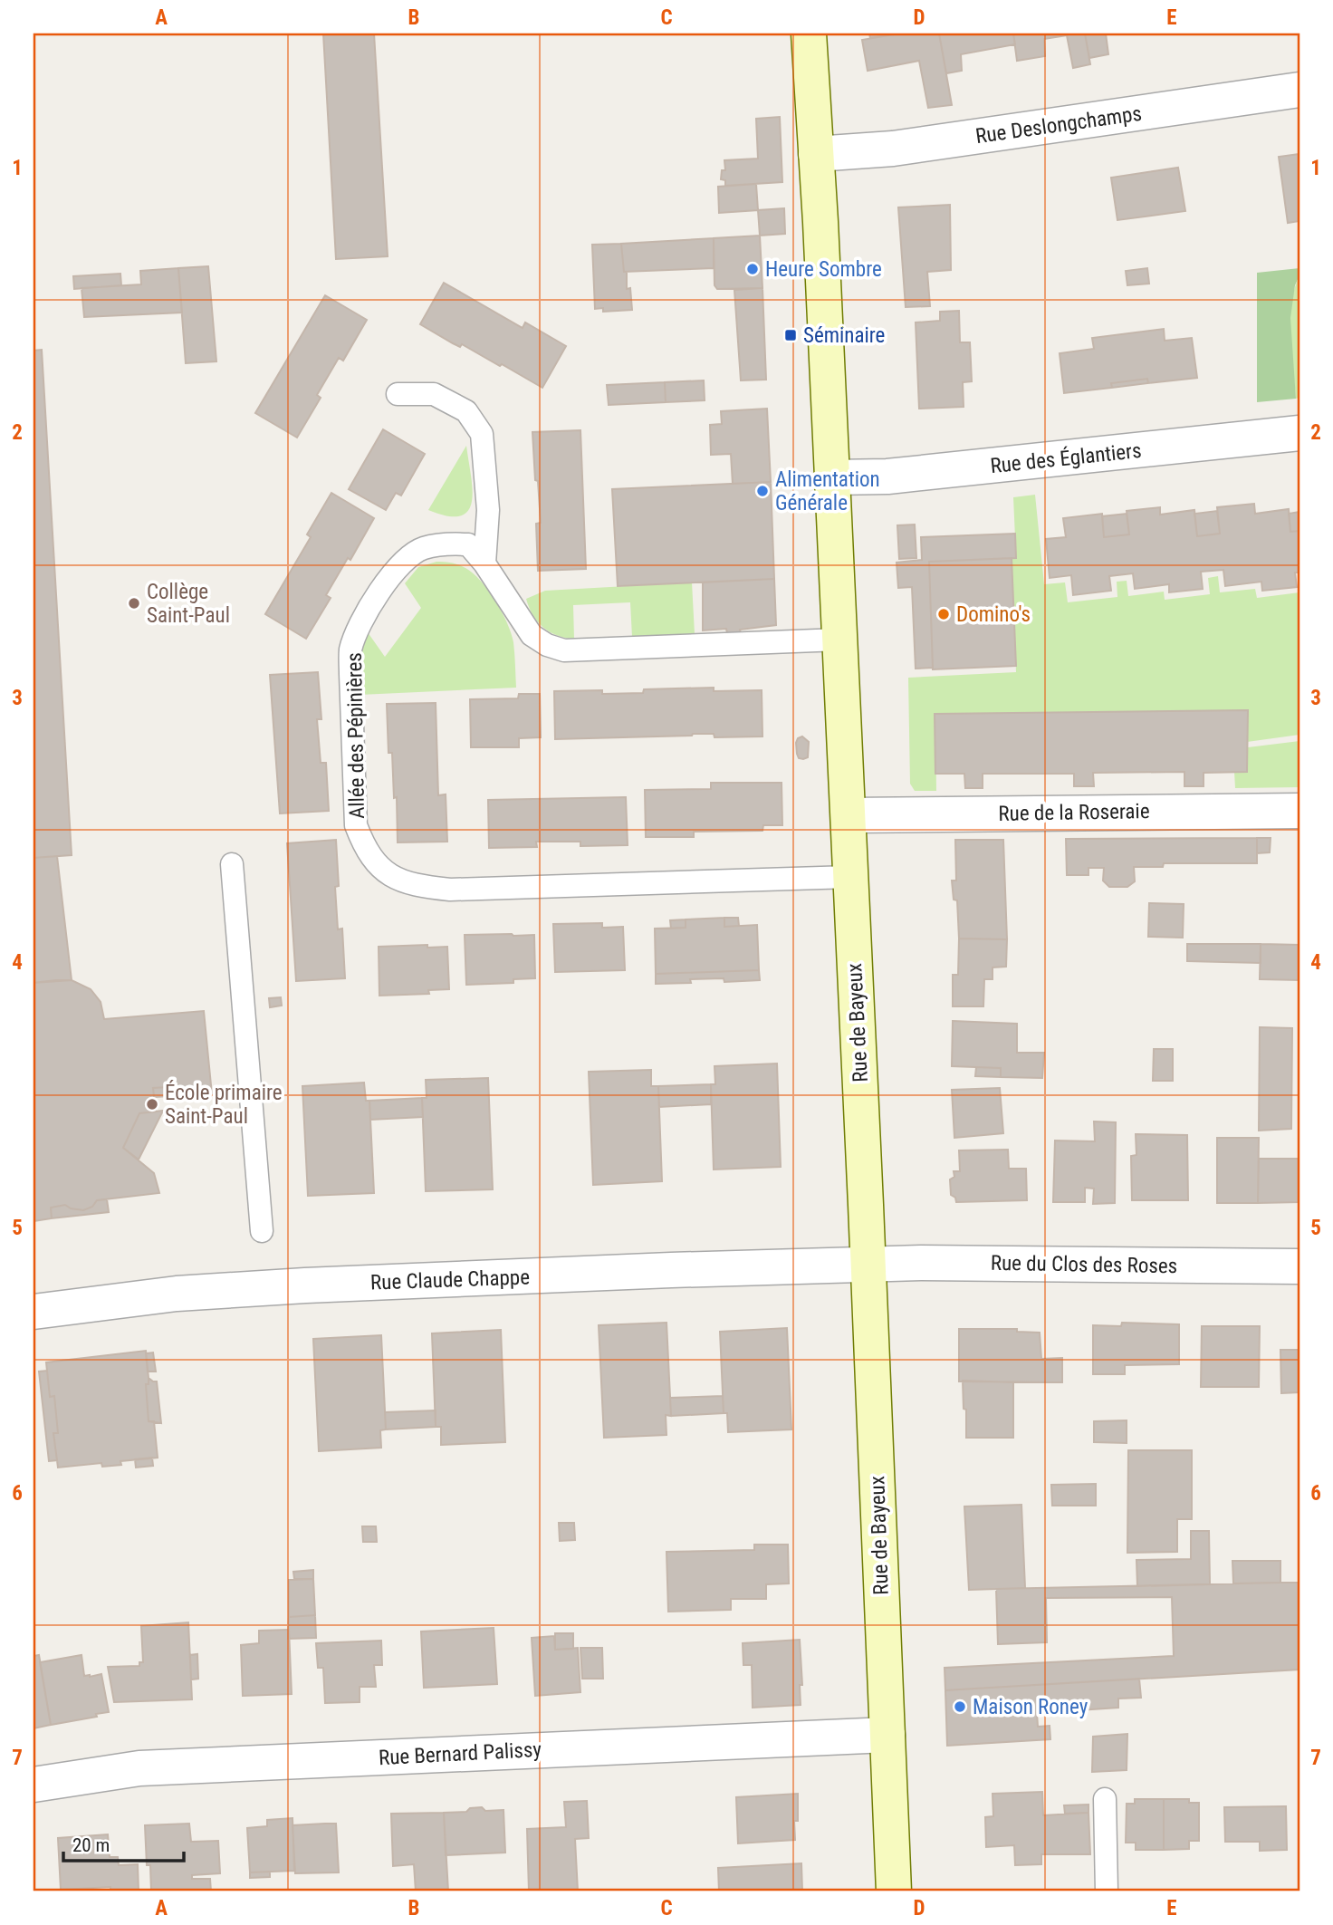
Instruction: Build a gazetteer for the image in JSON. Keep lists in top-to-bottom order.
{
  "streets": {
    "main road": ["Rue de Bayeux"],
    "street": [
      "Rue Deslongchamps",
      "Rue des Églantiers",
      "Rue de la Roseraie",
      "Rue du Clos des Roses",
      "Rue Claude Chappe",
      "Rue Bernard Palissy"
    ],
    "lane": ["Allée des Pépinières"]
  },
  "crossings": [
    ["Rue Deslongchamps", "Rue de Bayeux"],
    ["Rue des Églantiers", "Rue de Bayeux"],
    ["Allée des Pépinières", "Rue de Bayeux"],
    ["Rue de la Roseraie", "Rue de Bayeux"],
    ["Rue de Bayeux", "Rue du Clos des Roses"],
    ["Rue de Bayeux", "Rue Claude Chappe"],
    ["Rue de Bayeux", "Rue Bernard Palissy"],
    ["Rue du Clos des Roses", "Rue Claude Chappe"]
  ],
  "places": {
    "other": [
      "Heure Sombre",
      "Alimentation Générale",
      "Collège Saint-Paul",
      "Domino's",
      "École primaire Saint-Paul",
      "Maison Roney"
    ],
    "transit": ["Séminaire"]
  },
  "scale_bar": "20 m",
  "grid": {
    "columns": [
      "A",
      "B",
      "C",
      "D",
      "E"
    ],
    "rows": [
      "1",
      "2",
      "3",
      "4",
      "5",
      "6",
      "7"
    ]
  }
}
